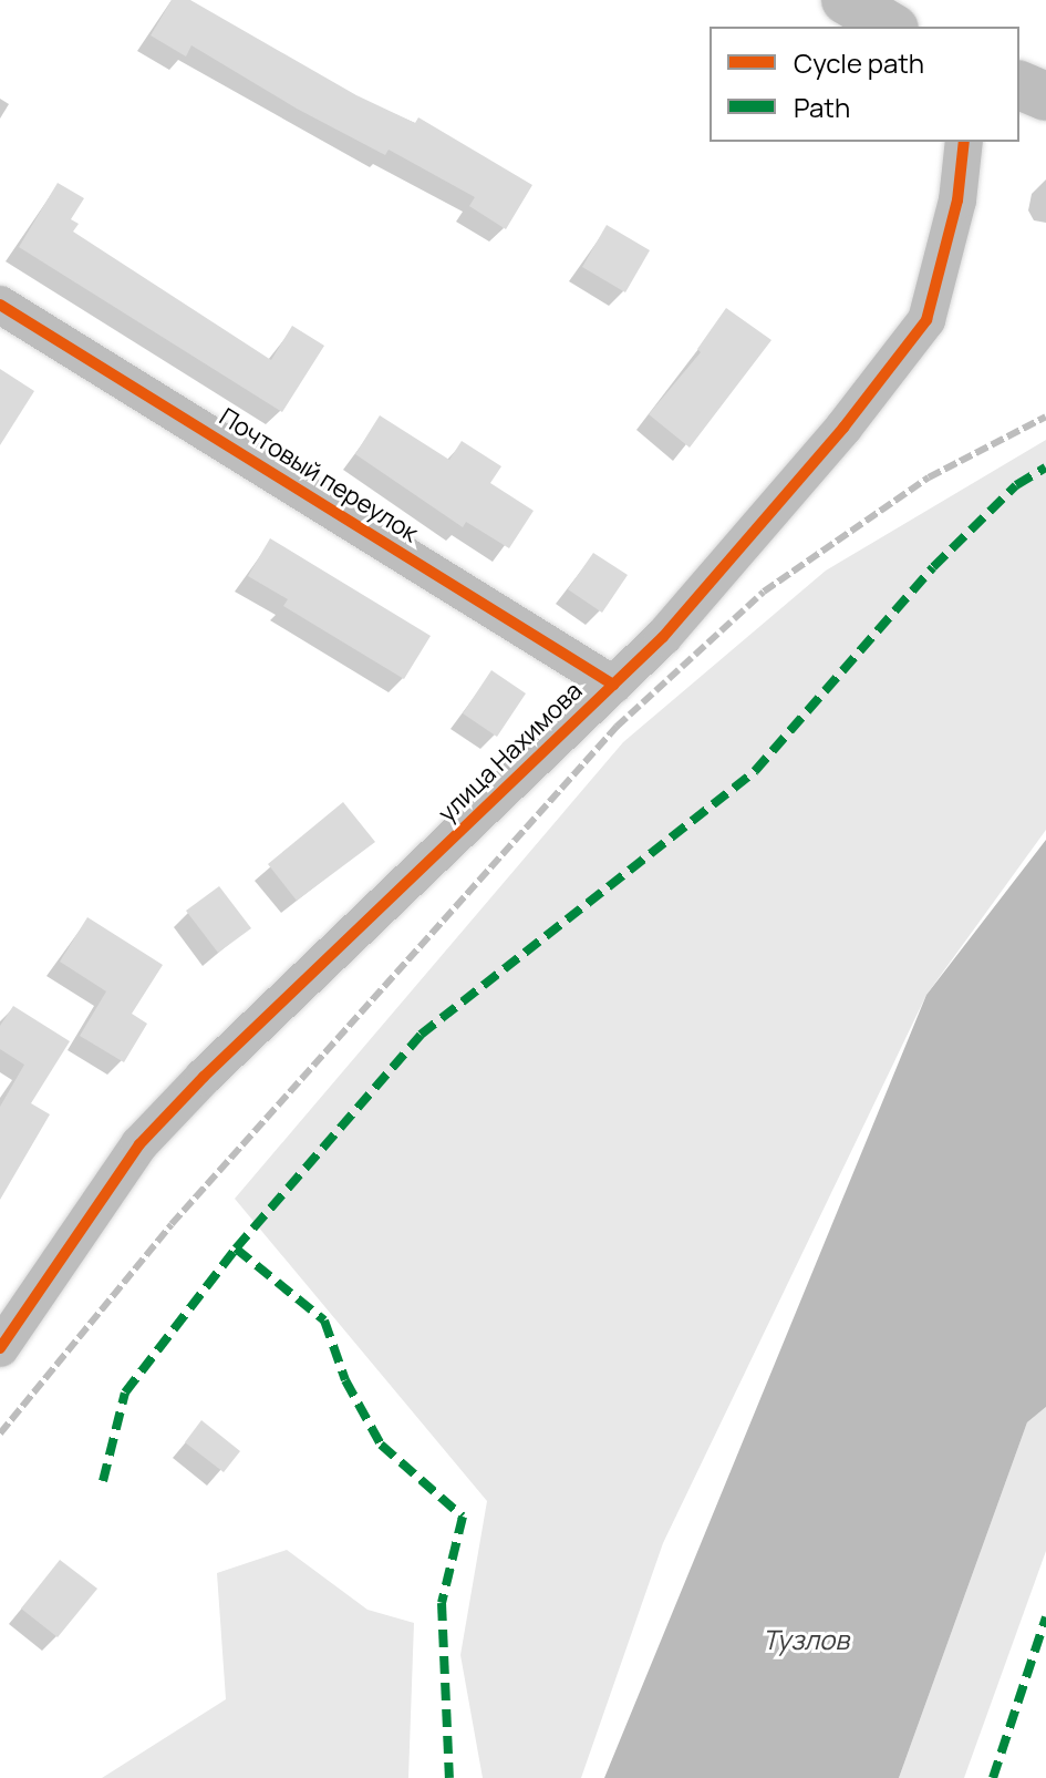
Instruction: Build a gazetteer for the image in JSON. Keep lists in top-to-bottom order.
{
  "streets": {
    "street": ["Почтовый переулок", "улица Нахимова"]
  },
  "crossings": [
    ["Почтовый переулок", "улица Нахимова"]
  ],
  "water": ["Тузлов"],
  "legend": ["Cycle path", "Path"]
}
